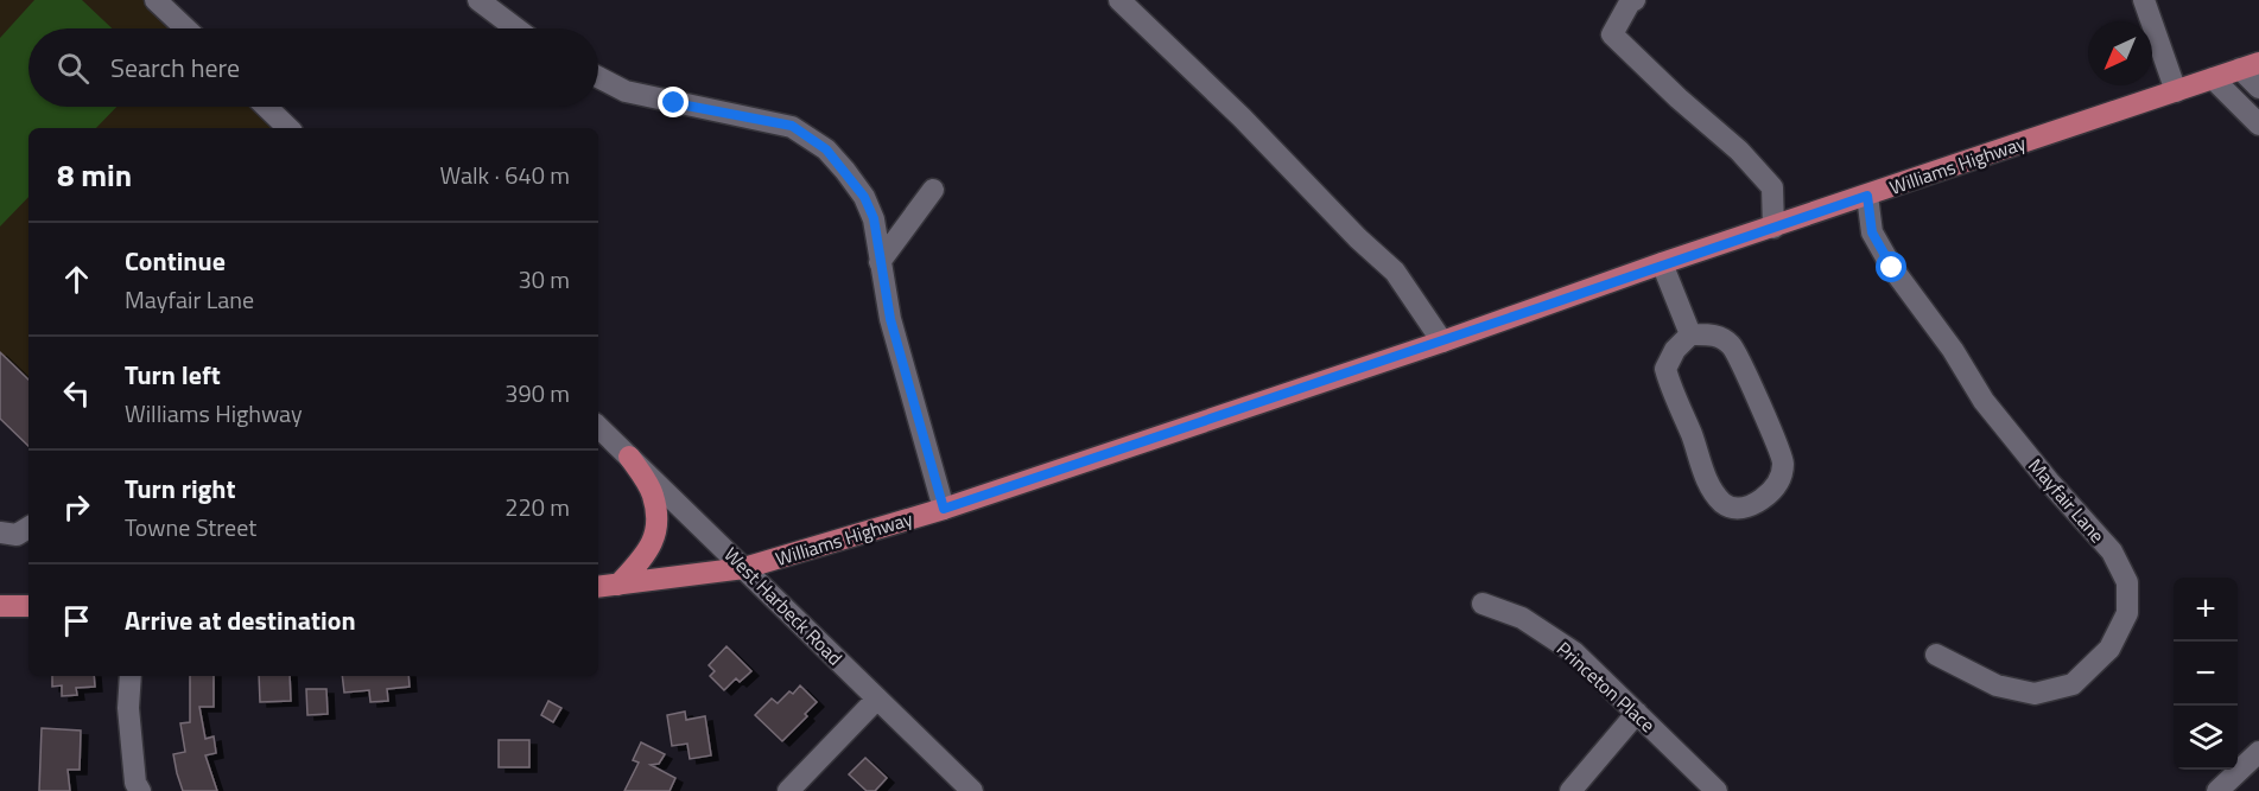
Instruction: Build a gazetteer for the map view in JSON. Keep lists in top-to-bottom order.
{
  "streets": {
    "main road": ["Williams Highway"],
    "street": ["Mayfair Lane", "West Harbeck Road", "Princeton Place"]
  },
  "crossings": [
    ["Williams Highway", "Mayfair Lane"],
    ["Williams Highway", "West Harbeck Road"]
  ],
  "north": "bottom left",
  "page": {
    "search": "Search here",
    "heading": ["8 min", "Walk · 640 m"],
    "list": [
      ["Continue", "Mayfair Lane", "30 m"],
      ["Turn left", "Williams Highway", "390 m"],
      ["Turn right", "Towne Street", "220 m"],
      "Arrive at destination"
    ],
    "map_buttons": ["+", "−"]
  }
}
